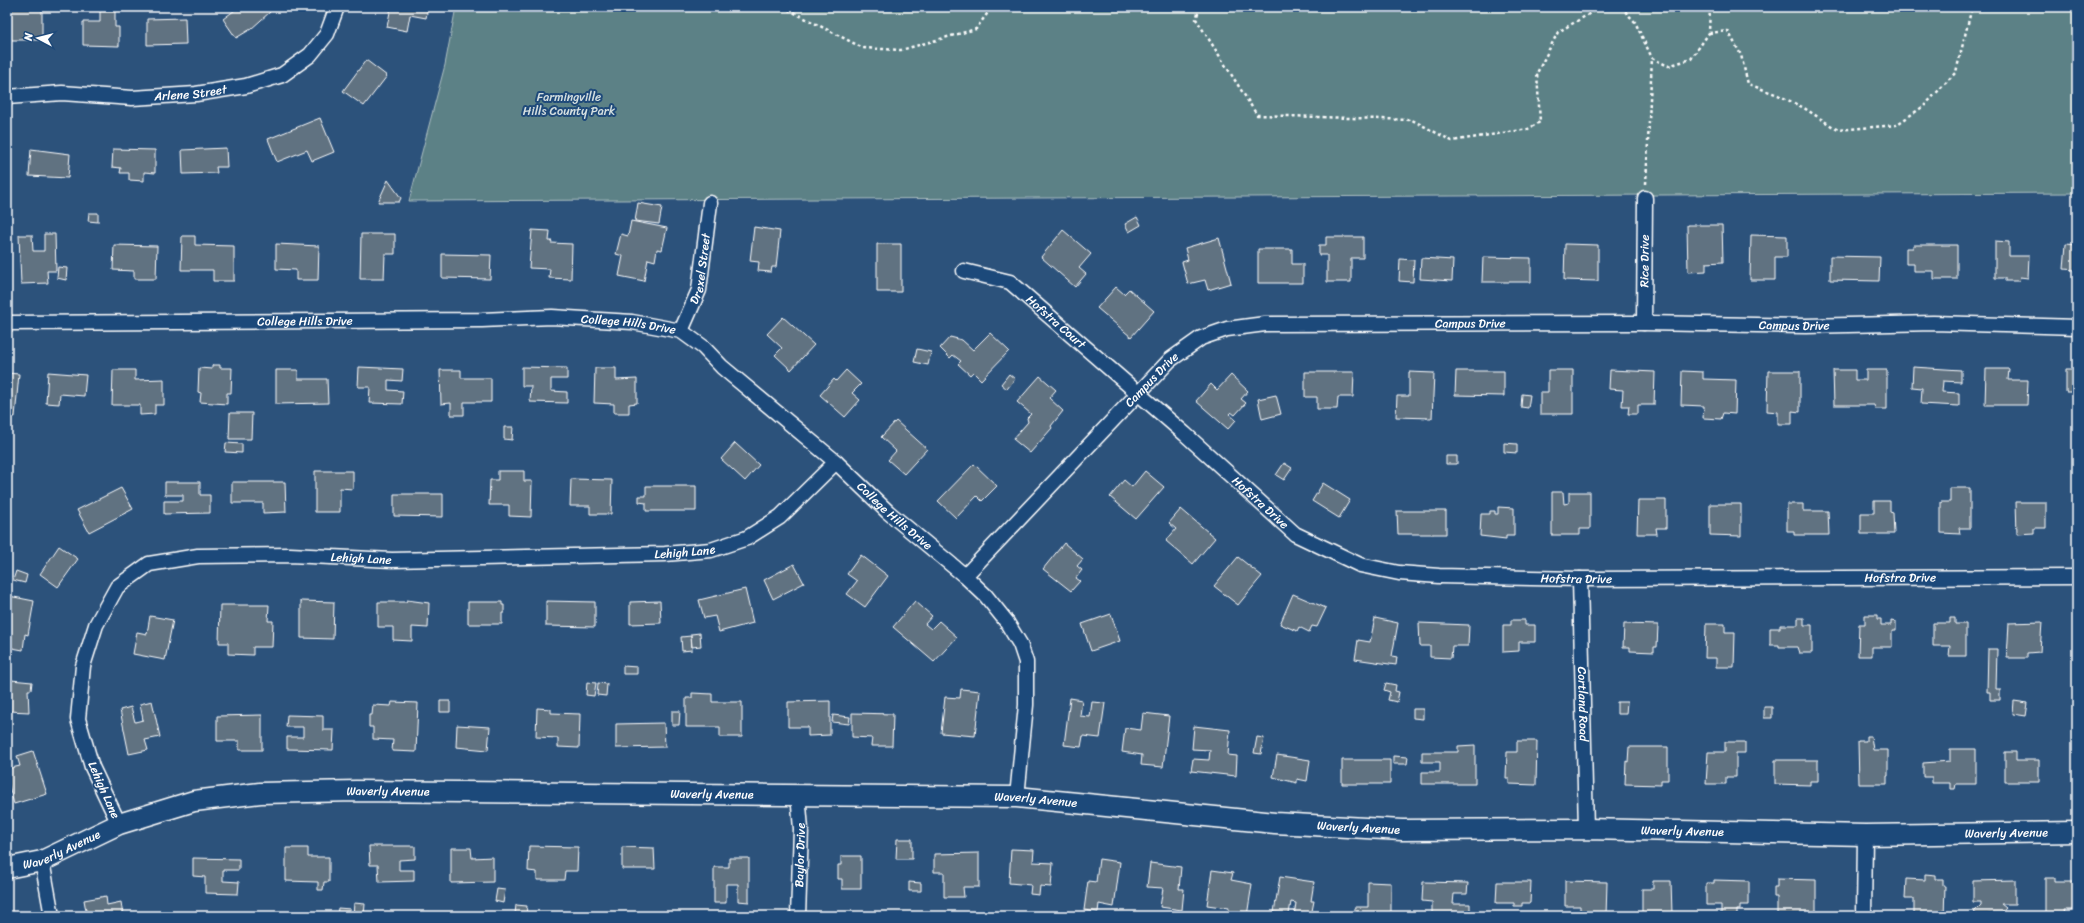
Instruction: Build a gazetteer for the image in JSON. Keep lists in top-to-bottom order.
{
  "streets": {
    "street": [
      "Arlene Street",
      "Rice Drive",
      "Drexel Street",
      "College Hills Drive",
      "Hofstra Court",
      "Campus Drive",
      "Hofstra Drive",
      "Lehigh Lane",
      "Cortland Road",
      "Waverly Avenue",
      "Baylor Drive"
    ]
  },
  "crossings": [
    ["Rice Drive", "Campus Drive"],
    ["Drexel Street", "College Hills Drive"],
    ["College Hills Drive", "Campus Drive"],
    ["College Hills Drive", "Lehigh Lane"],
    ["College Hills Drive", "Waverly Avenue"],
    ["Hofstra Court", "Campus Drive"],
    ["Hofstra Court", "Hofstra Drive"],
    ["Campus Drive", "Hofstra Drive"],
    ["Hofstra Drive", "Cortland Road"],
    ["Lehigh Lane", "Waverly Avenue"],
    ["Cortland Road", "Waverly Avenue"],
    ["Waverly Avenue", "Baylor Drive"]
  ],
  "parks": ["Farmingville Hills County Park"],
  "north": "left"
}
